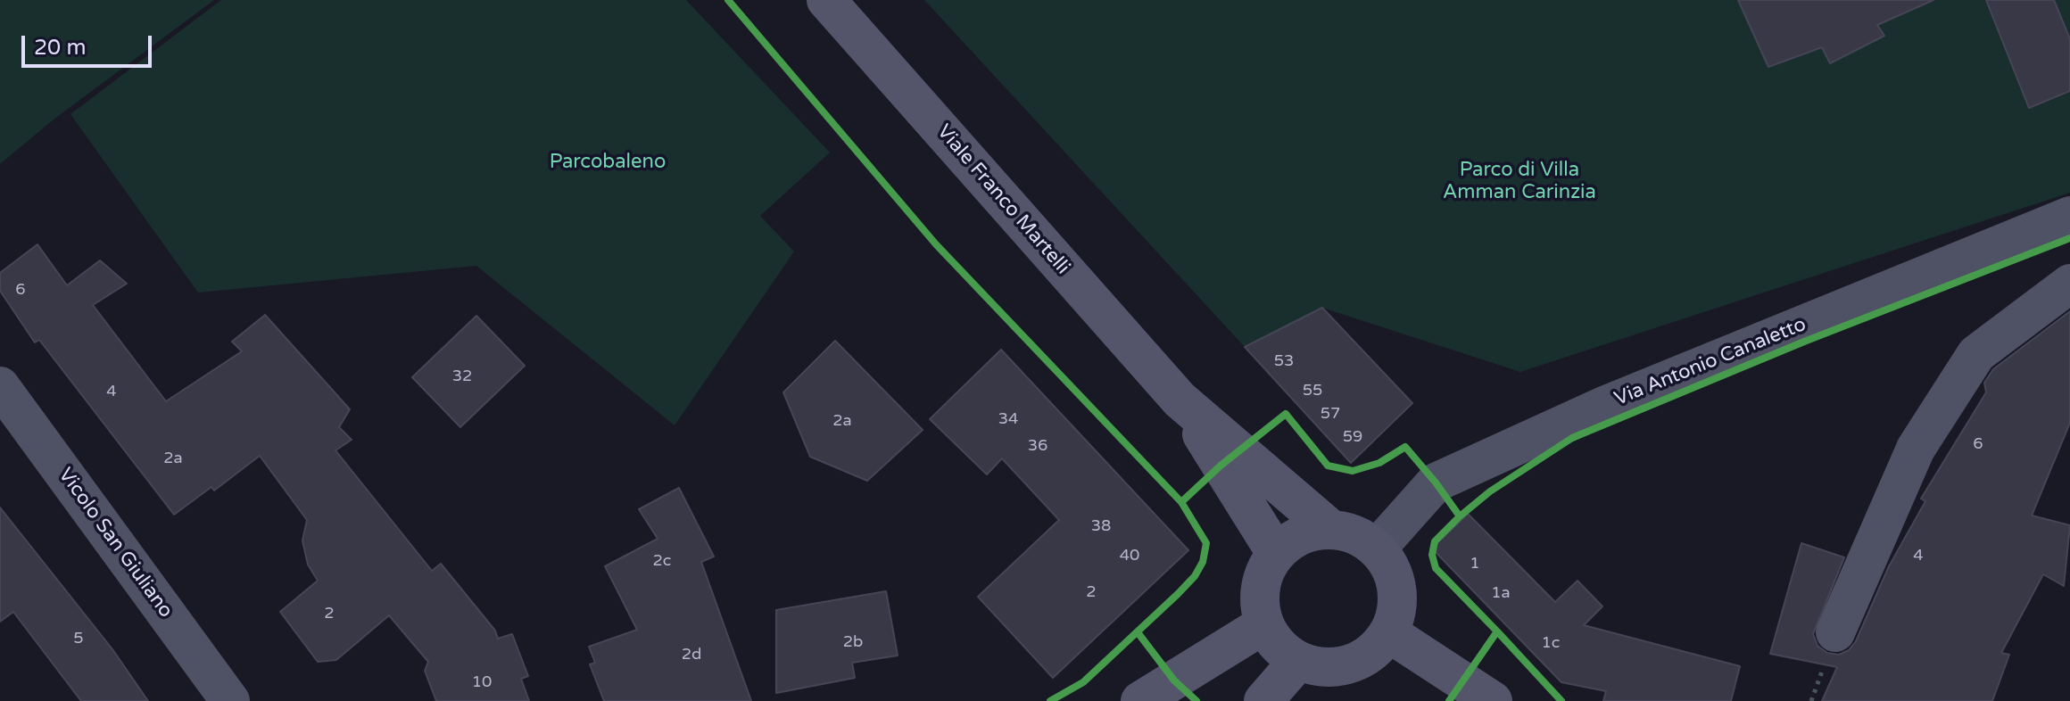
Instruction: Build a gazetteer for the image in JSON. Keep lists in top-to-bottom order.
{
  "streets": {
    "main road": ["Viale Franco Martelli"],
    "street": ["Via Antonio Canaletto", "Vicolo San Giuliano"]
  },
  "crossings": [
    ["Viale Franco Martelli", "Via Antonio Canaletto"]
  ],
  "parks": ["Parcobaleno", "Parco di Villa Amman Carinzia"],
  "house_numbers": [
    "6",
    "53",
    "32",
    "55",
    "4",
    "57",
    "34",
    "2a",
    "59",
    "6",
    "36",
    "2a",
    "38",
    "40",
    "4",
    "2c",
    "1",
    "2",
    "1a",
    "2",
    "5",
    "2b",
    "1c",
    "2d",
    "10"
  ],
  "scale_bar": "20 m"
}
